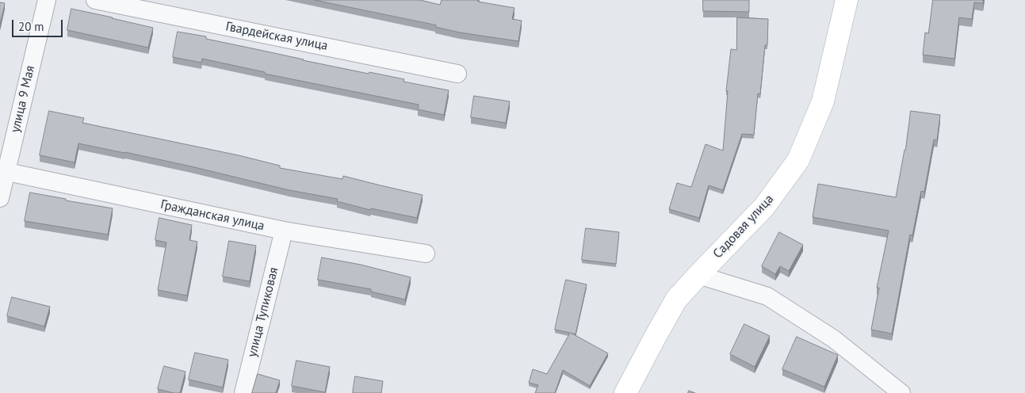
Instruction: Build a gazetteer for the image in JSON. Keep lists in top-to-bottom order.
{
  "streets": {
    "main road": ["Садовая улица"],
    "street": [
      "Гвардейская улица",
      "улица 9 Мая",
      "Гражданская улица",
      "улица Тупиковая"
    ]
  },
  "crossings": [
    ["улица 9 Мая", "Гражданская улица"],
    ["Гражданская улица", "улица Тупиковая"]
  ],
  "scale_bar": "20 m"
}
